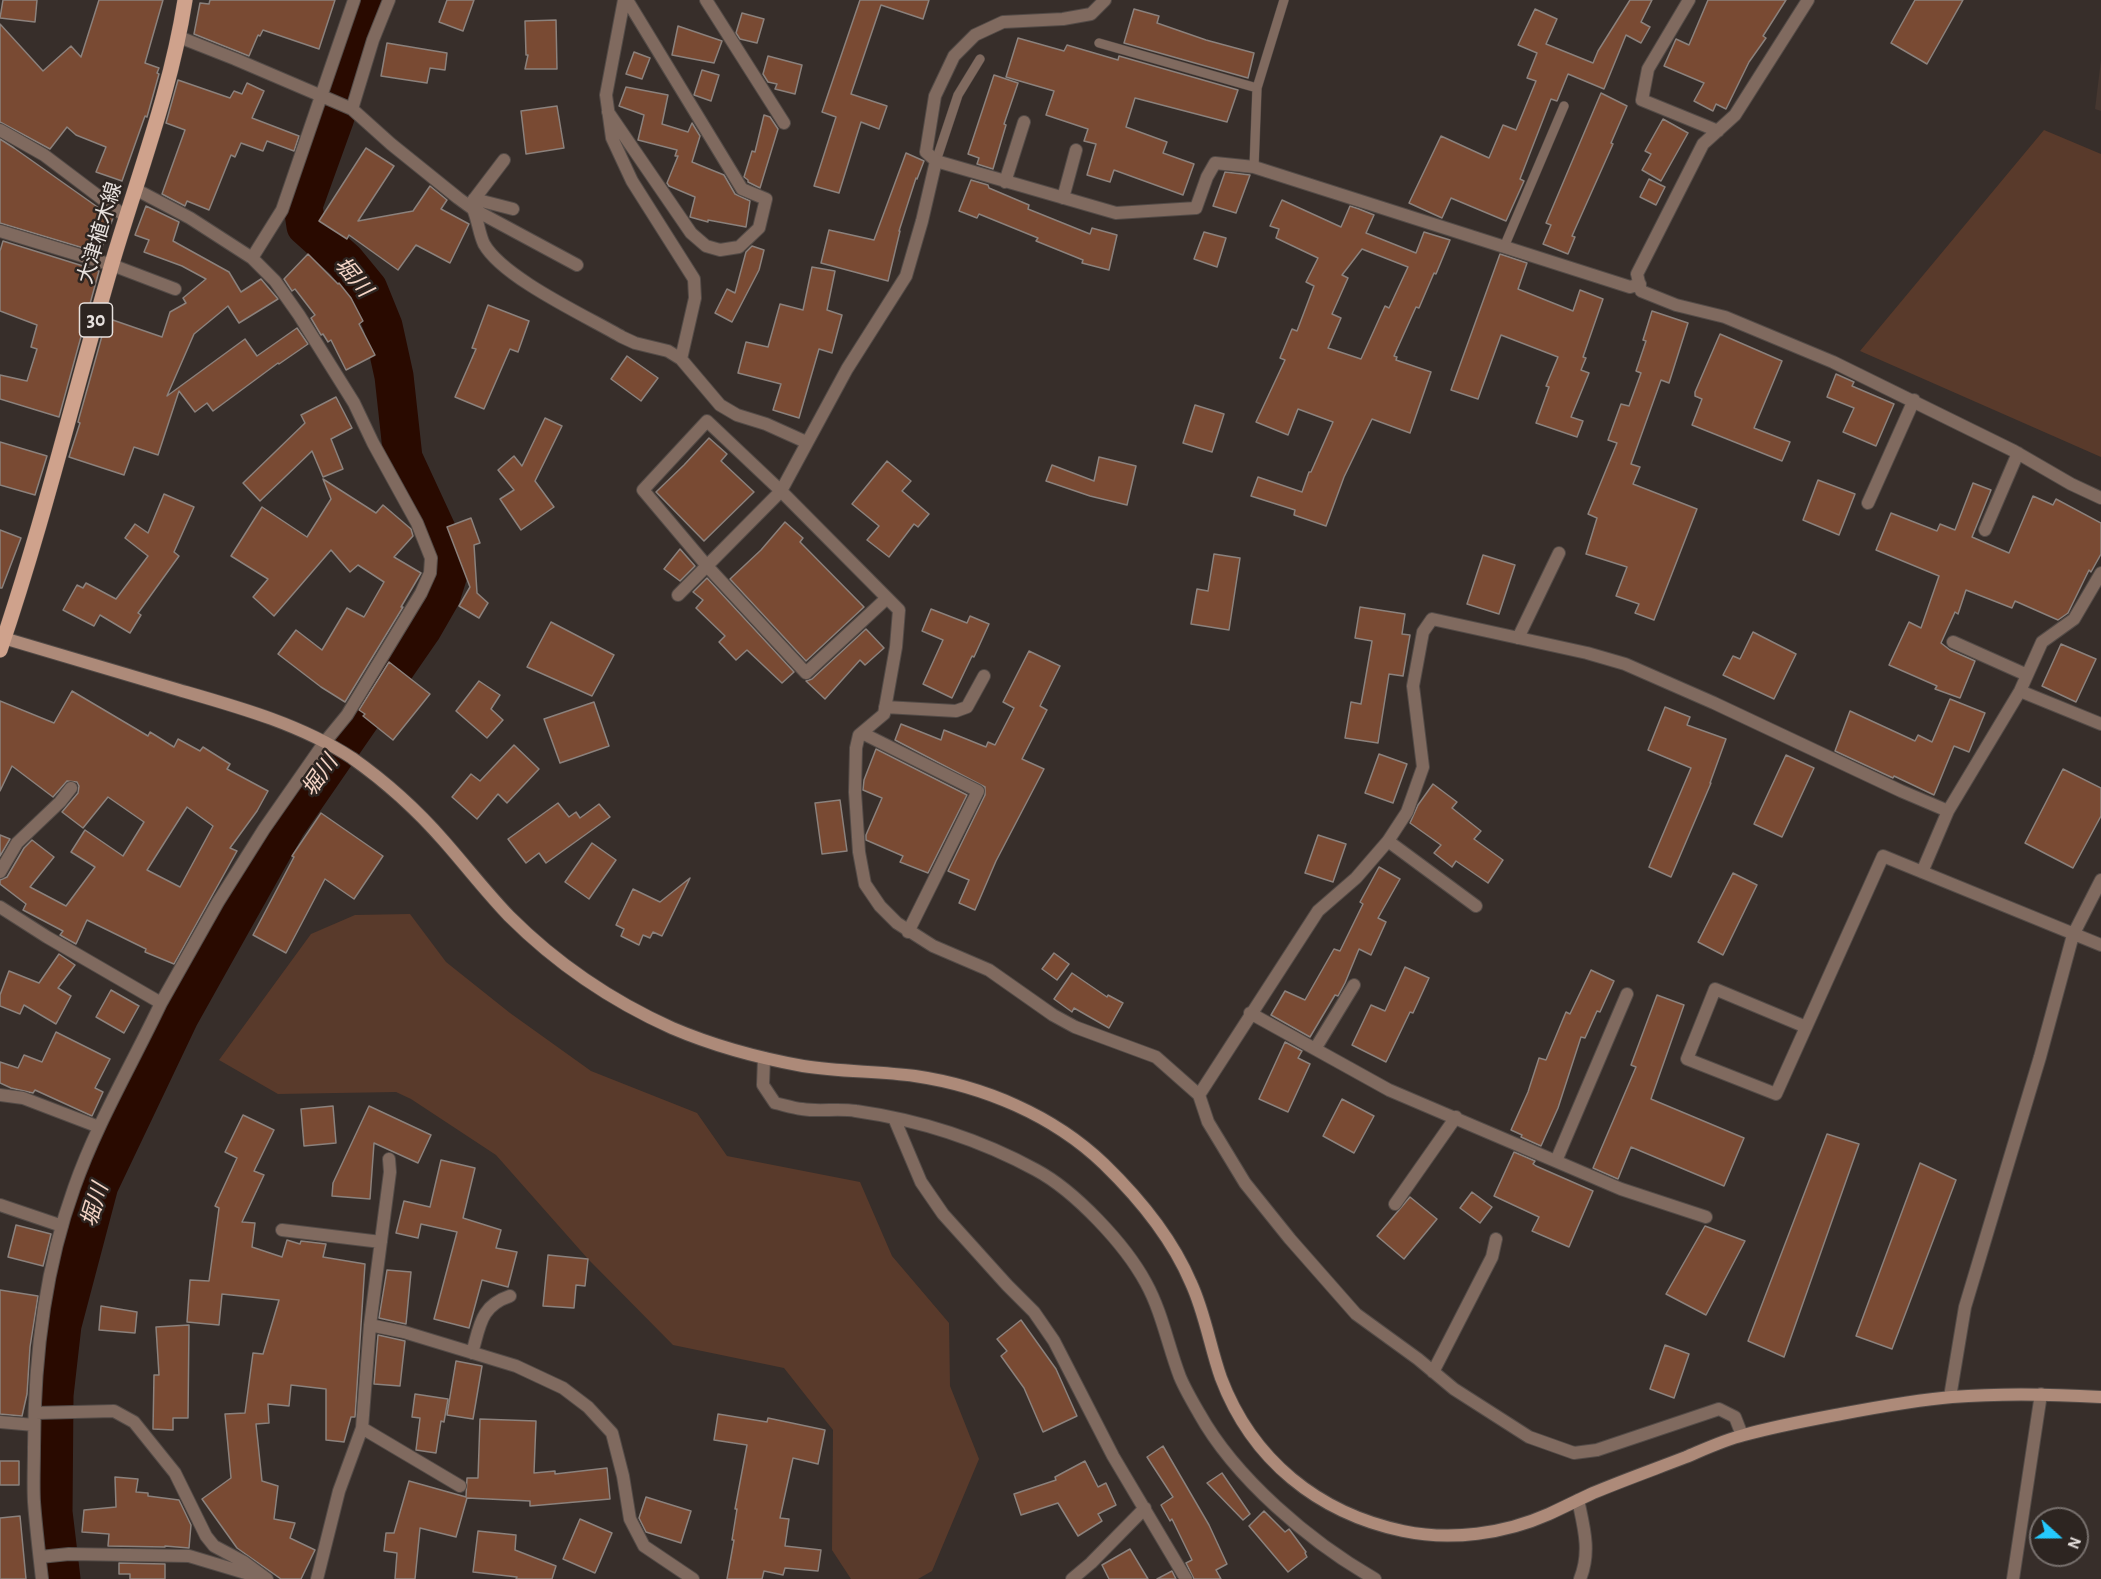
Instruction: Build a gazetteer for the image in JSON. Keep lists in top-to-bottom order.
{
  "streets": {
    "main road": ["大津植木線", "30"]
  },
  "water": ["堀川"],
  "north": "right"
}
